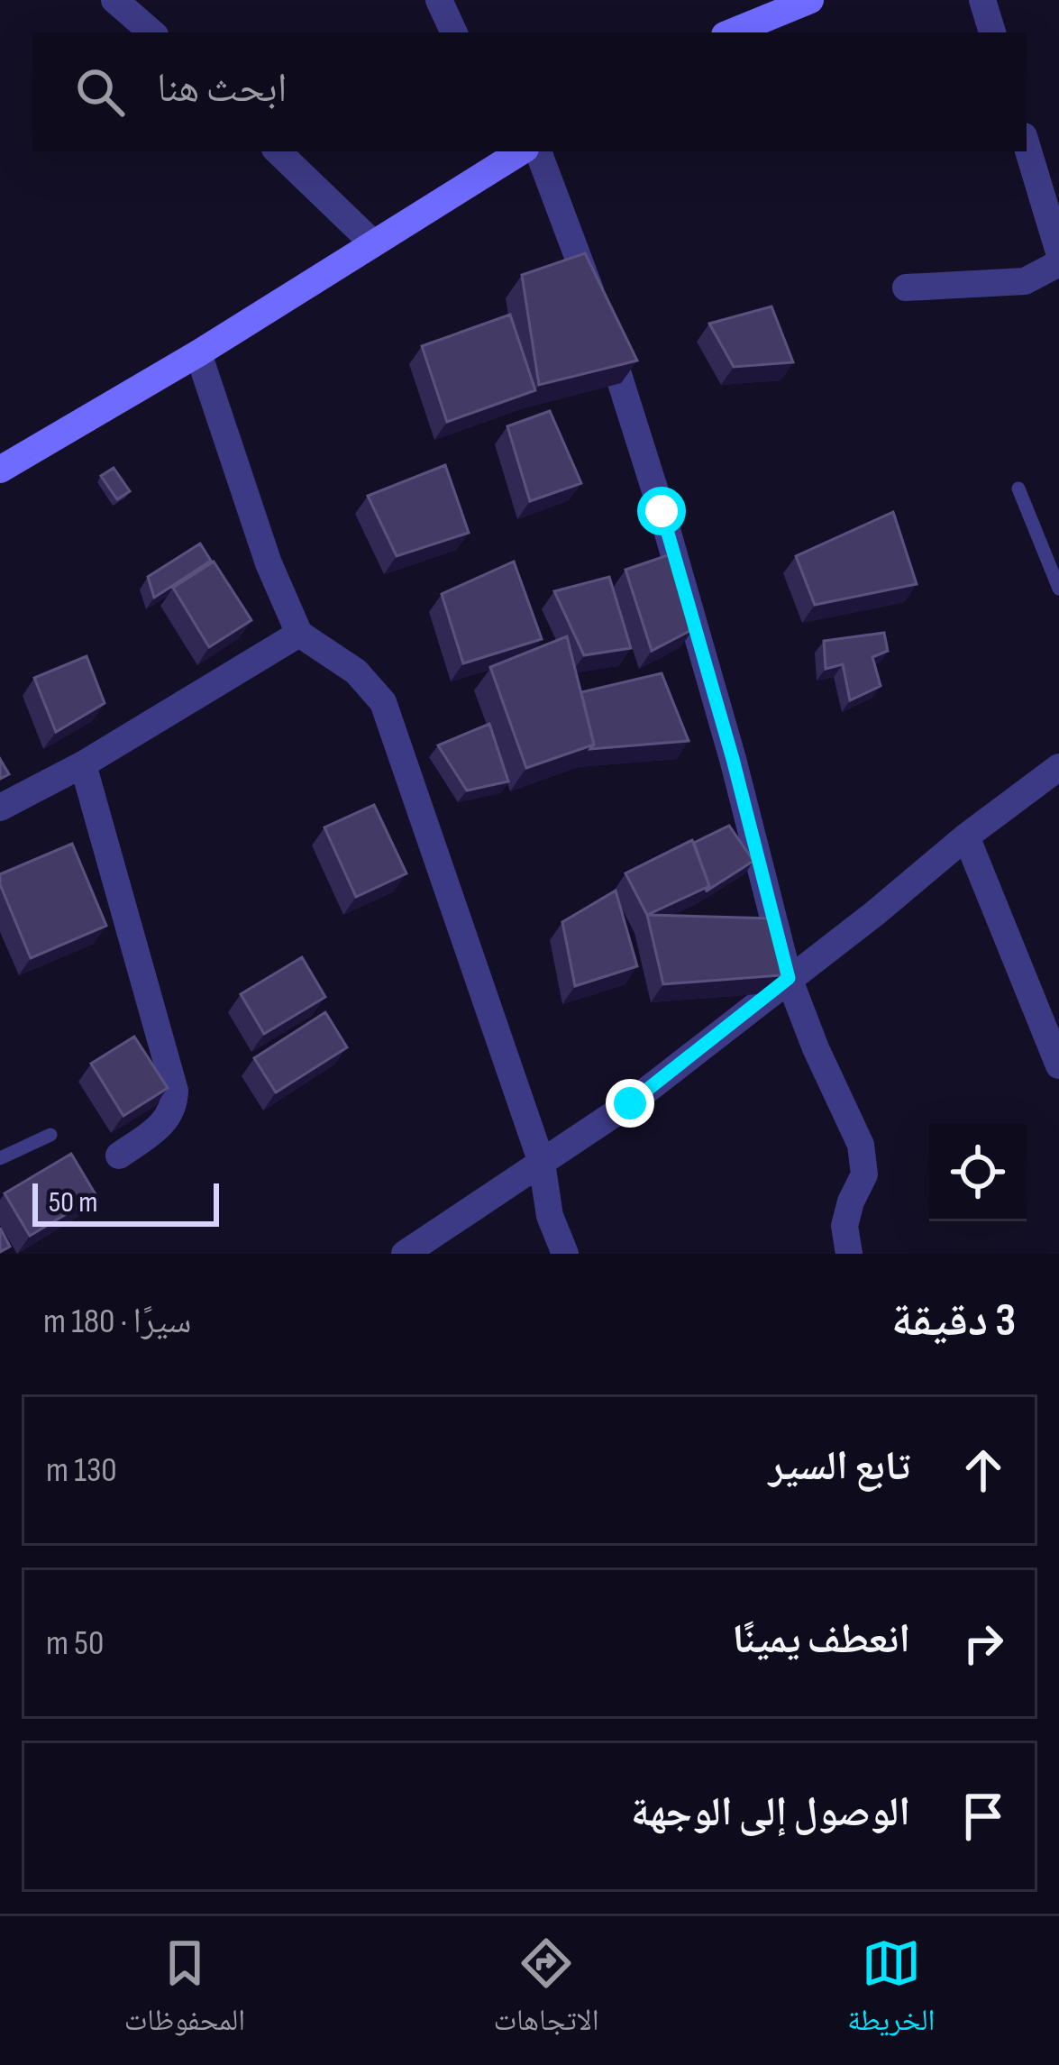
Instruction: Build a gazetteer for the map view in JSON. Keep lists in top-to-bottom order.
{
  "scale_bar": "50 m",
  "page": {
    "search": "ابحث هنا",
    "scale": "50 m",
    "heading": ["3 دقيقة", "سيرًا · 180 m"],
    "list": [
      ["تابع السير", "130 m"],
      ["انعطف يمينًا", "50 m"],
      "الوصول إلى الوجهة"
    ],
    "nav": ["الخريطة", "الاتجاهات", "المحفوظات"]
  }
}
